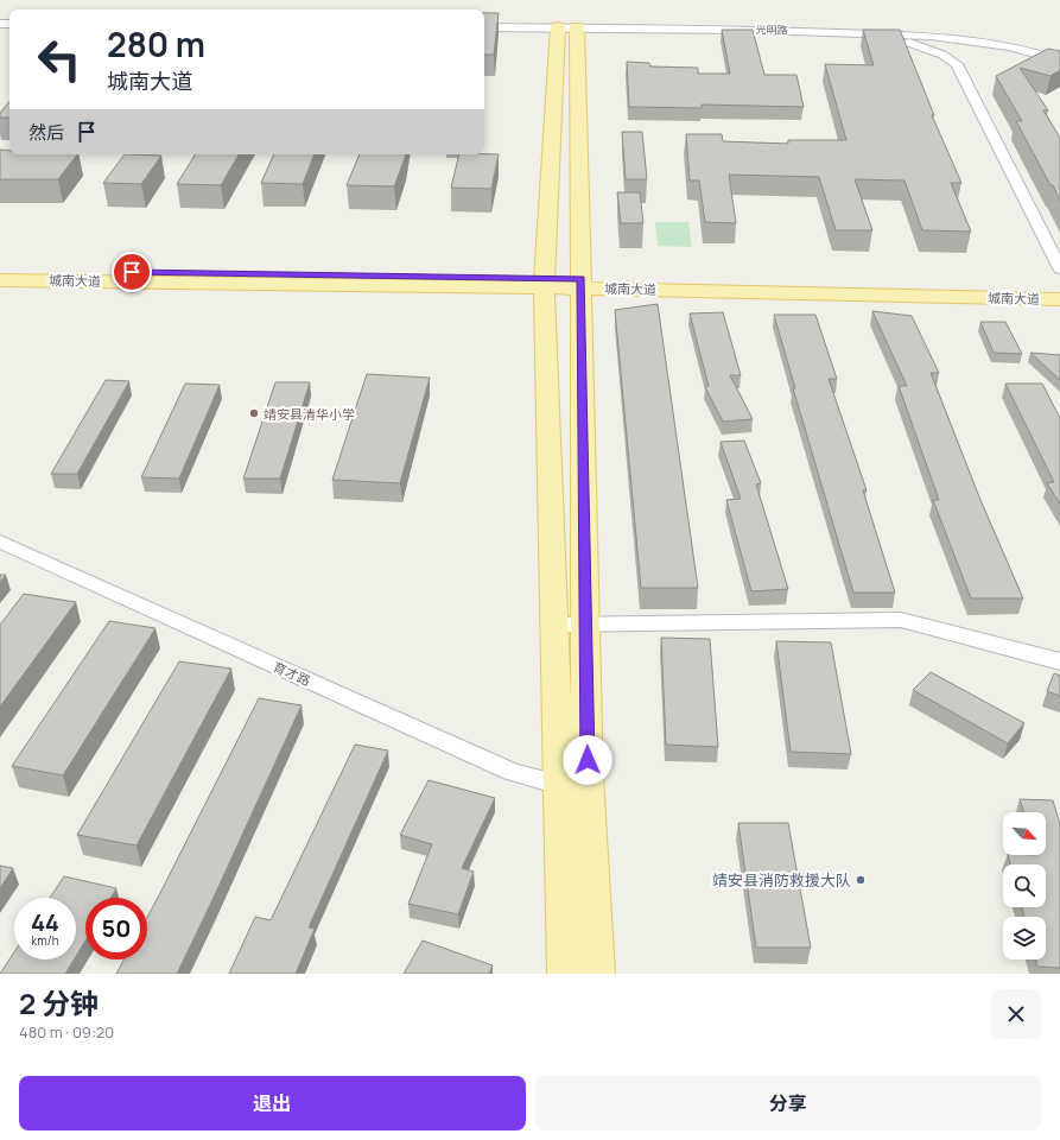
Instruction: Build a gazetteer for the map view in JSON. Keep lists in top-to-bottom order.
{
  "streets": {
    "main road": ["城南大道"],
    "street": ["光明路", "育才路"]
  },
  "places": ["靖安县清华小学", "靖安县消防救援大队"],
  "north": "bottom right",
  "page": {
    "turn": ["280 m", "城南大道"],
    "then": "然后",
    "speed": "44 km/h",
    "limit": "50",
    "heading": ["2 分钟", "480 m · 09:20"],
    "buttons": ["退出", "分享"]
  }
}
